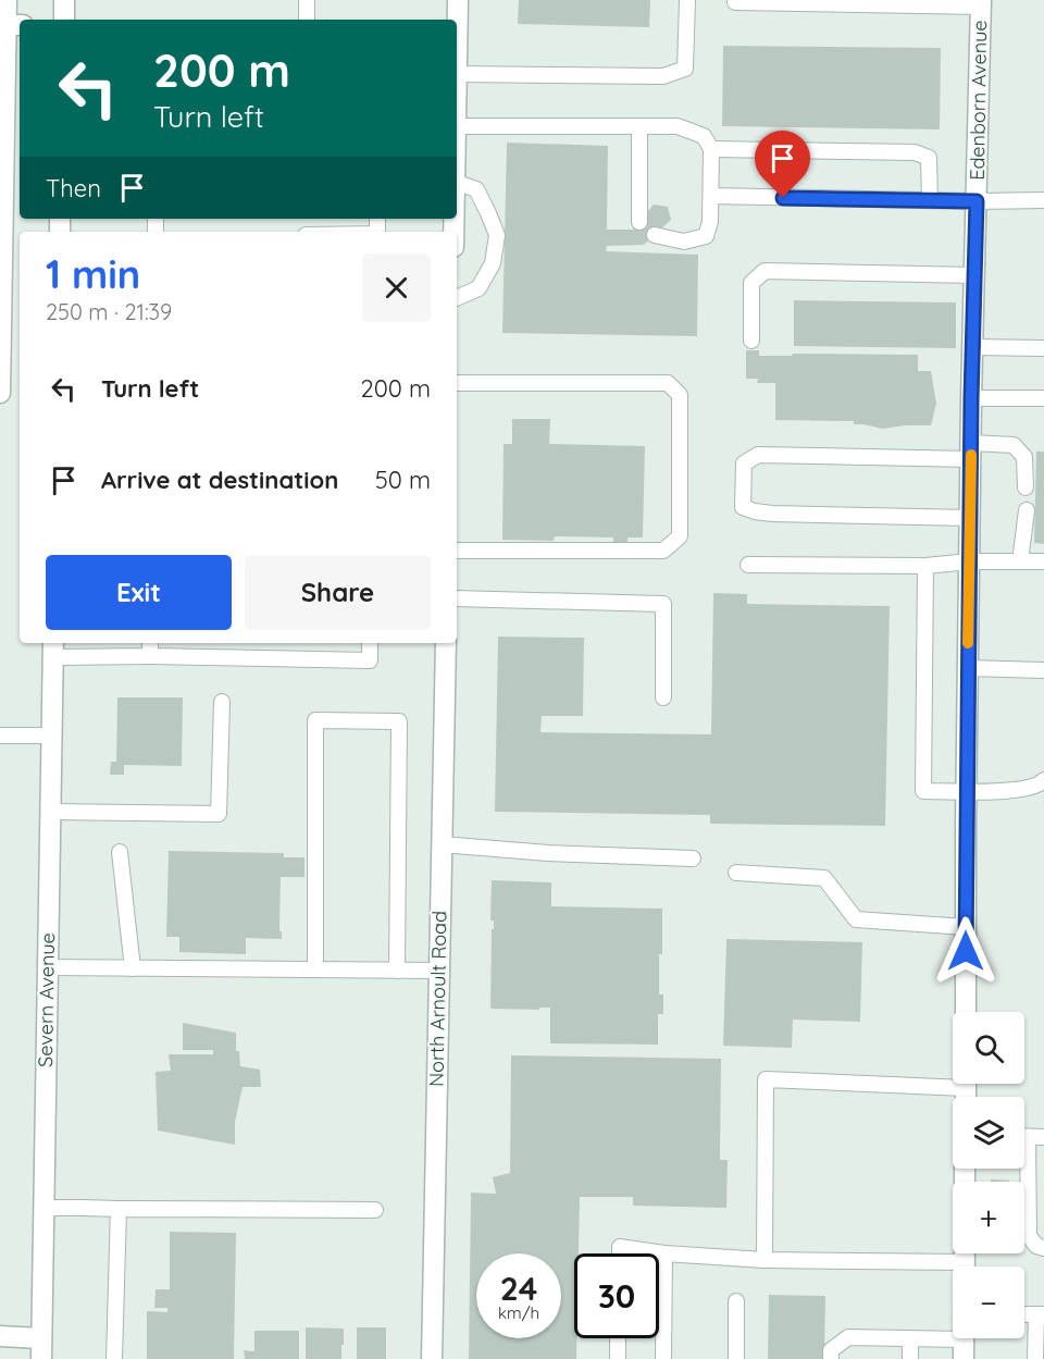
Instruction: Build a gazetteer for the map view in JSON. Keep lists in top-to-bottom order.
{
  "streets": {
    "street": ["Edenborn Avenue", "North Arnoult Road", "Severn Avenue"]
  },
  "page": {
    "turn": ["200 m", "Turn left"],
    "then": "Then",
    "heading": ["1 min", "250 m · 21:39"],
    "list": [
      {
        "name": "Turn left",
        "value": "200 m"
      },
      {
        "name": "Arrive at destination",
        "value": "50 m"
      }
    ],
    "buttons": ["Exit", "Share"],
    "map_buttons": ["+", "−"],
    "speed": "24 km/h",
    "limit": "30"
  }
}
